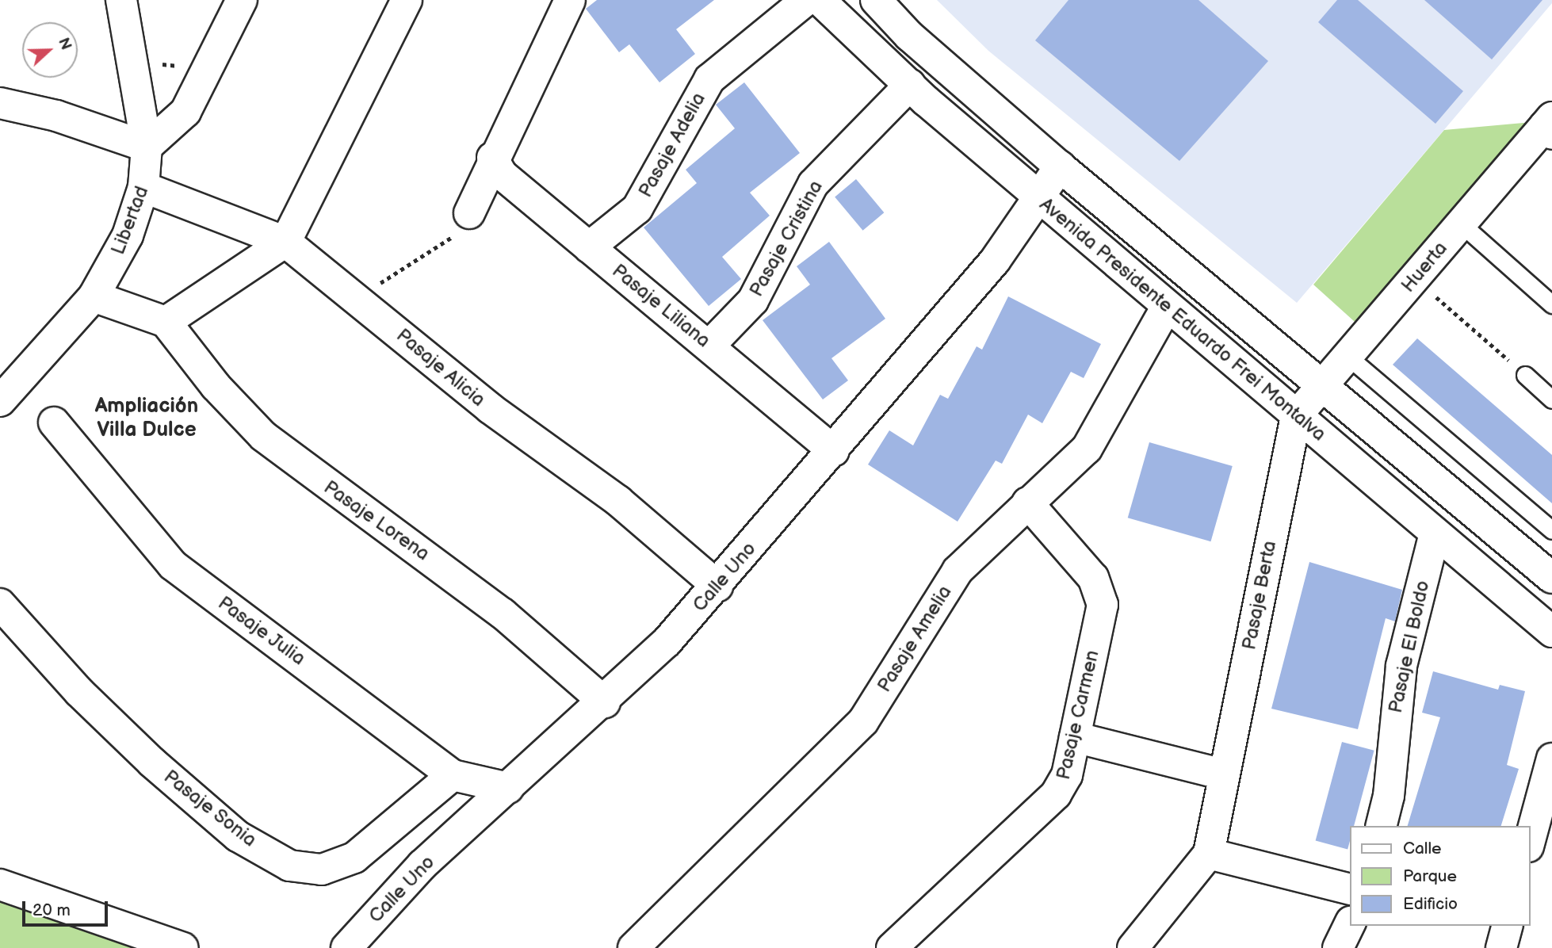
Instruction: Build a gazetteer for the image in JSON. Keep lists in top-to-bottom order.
{
  "streets": {
    "street": [
      "Pasaje Adelia",
      "Libertad",
      "Pasaje Cristina",
      "Huerta",
      "Pasaje Liliana",
      "Avenida Presidente Eduardo Frei Montalva",
      "Pasaje Alicia",
      "Pasaje Lorena",
      "Calle Uno",
      "Pasaje Berta",
      "Pasaje Julia",
      "Pasaje Amelia",
      "Pasaje El Boldo",
      "Pasaje Carmen",
      "Pasaje Sonia"
    ]
  },
  "crossings": [
    ["Pasaje Adelia", "Pasaje Liliana"],
    ["Libertad", "Pasaje Alicia"],
    ["Pasaje Cristina", "Pasaje Liliana"],
    ["Pasaje Cristina", "Avenida Presidente Eduardo Frei Montalva"],
    ["Huerta", "Avenida Presidente Eduardo Frei Montalva"],
    ["Huerta", "Pasaje Berta"],
    ["Pasaje Liliana", "Calle Uno"],
    ["Avenida Presidente Eduardo Frei Montalva", "Calle Uno"],
    ["Avenida Presidente Eduardo Frei Montalva", "Pasaje Berta"],
    ["Avenida Presidente Eduardo Frei Montalva", "Pasaje Amelia"],
    ["Avenida Presidente Eduardo Frei Montalva", "Pasaje El Boldo"],
    ["Pasaje Alicia", "Calle Uno"],
    ["Pasaje Lorena", "Calle Uno"],
    ["Calle Uno", "Pasaje Julia"],
    ["Pasaje Julia", "Pasaje Sonia"],
    ["Pasaje Amelia", "Pasaje Carmen"]
  ],
  "districts": ["Ampliación Villa Dulce"],
  "legend": ["Calle", "Parque", "Edificio"],
  "scale_bar": "20 m",
  "north": "right"
}
